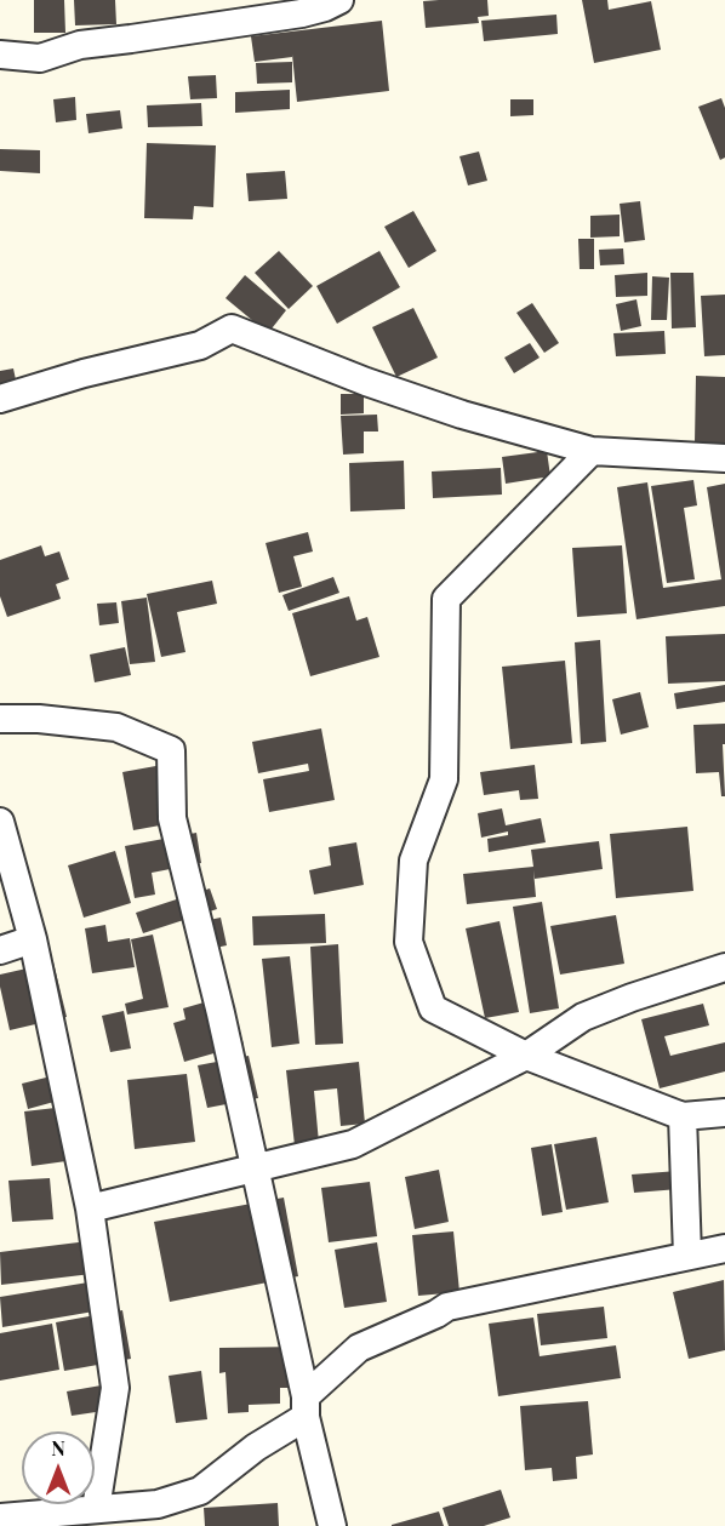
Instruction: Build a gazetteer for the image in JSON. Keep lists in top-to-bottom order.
{
  "north": "top"
}
